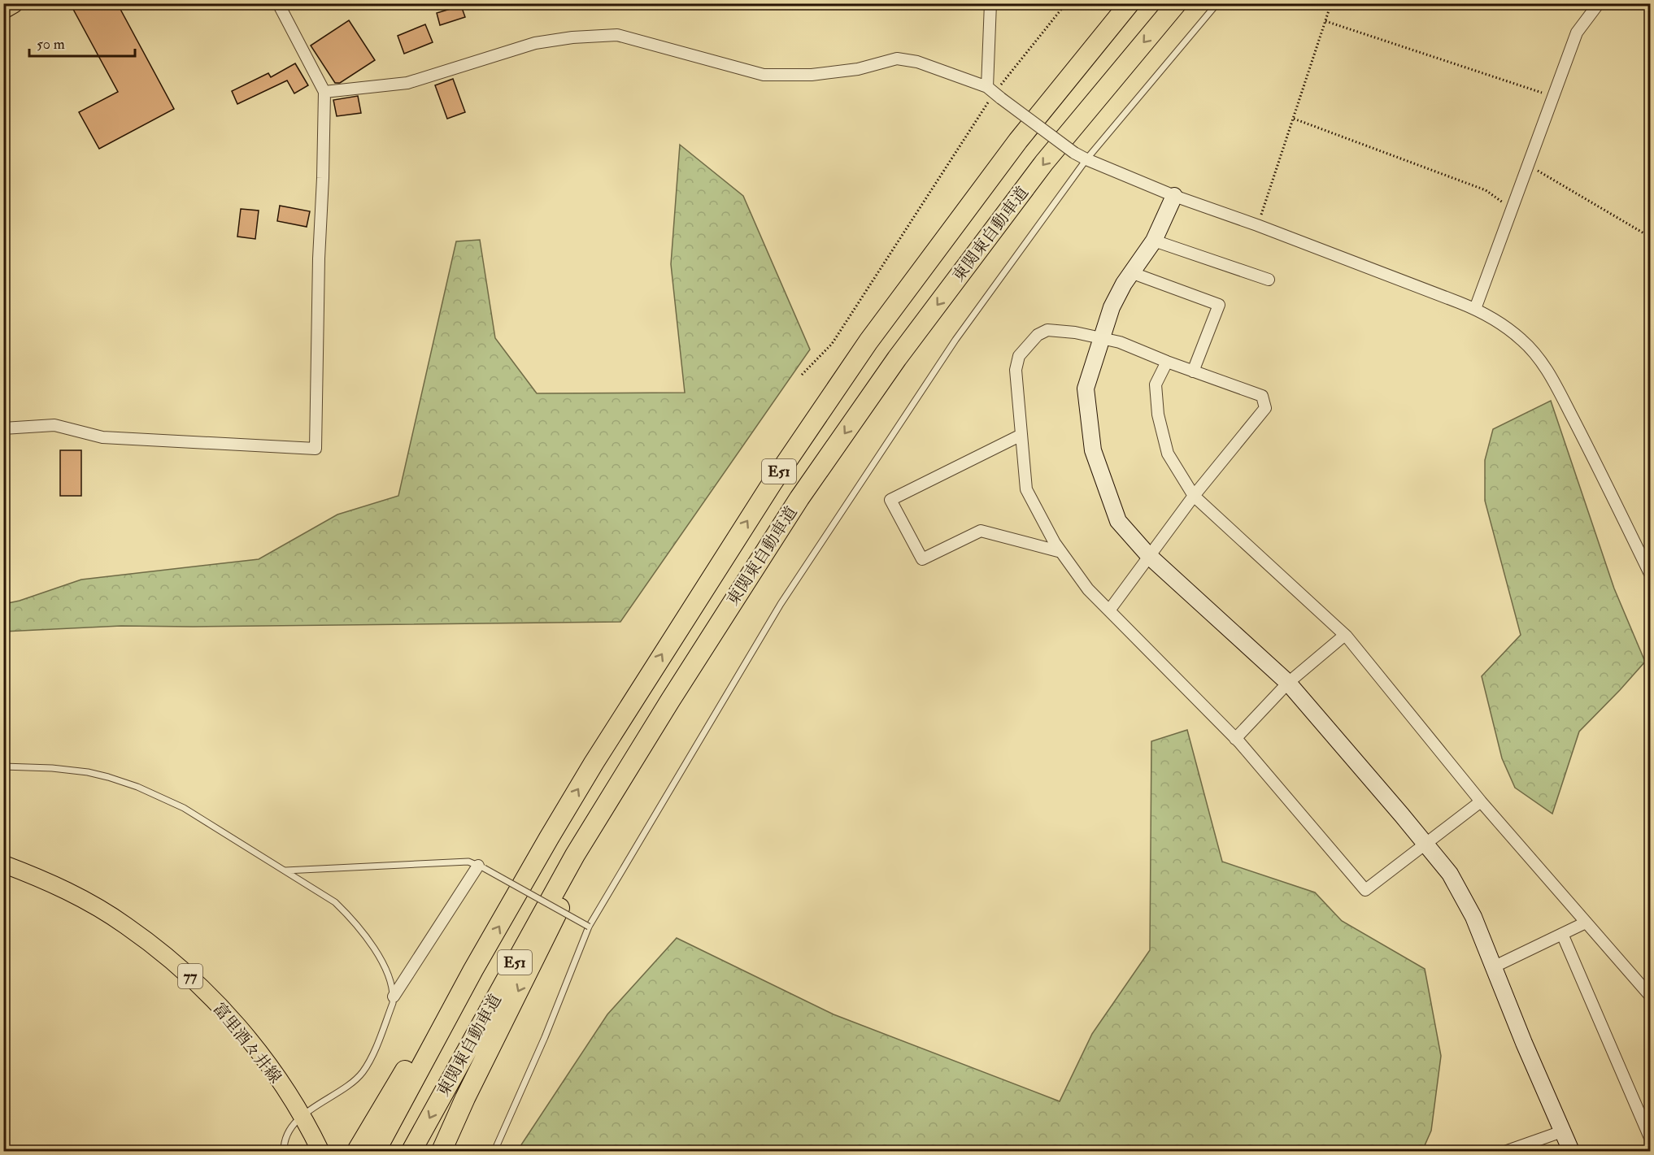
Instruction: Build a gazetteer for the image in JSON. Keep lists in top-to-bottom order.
{
  "streets": {
    "highway": ["東関東自動車道", "E51"],
    "main road": ["77", "富里酒々井線"]
  },
  "scale_bar": "50 m"
}
